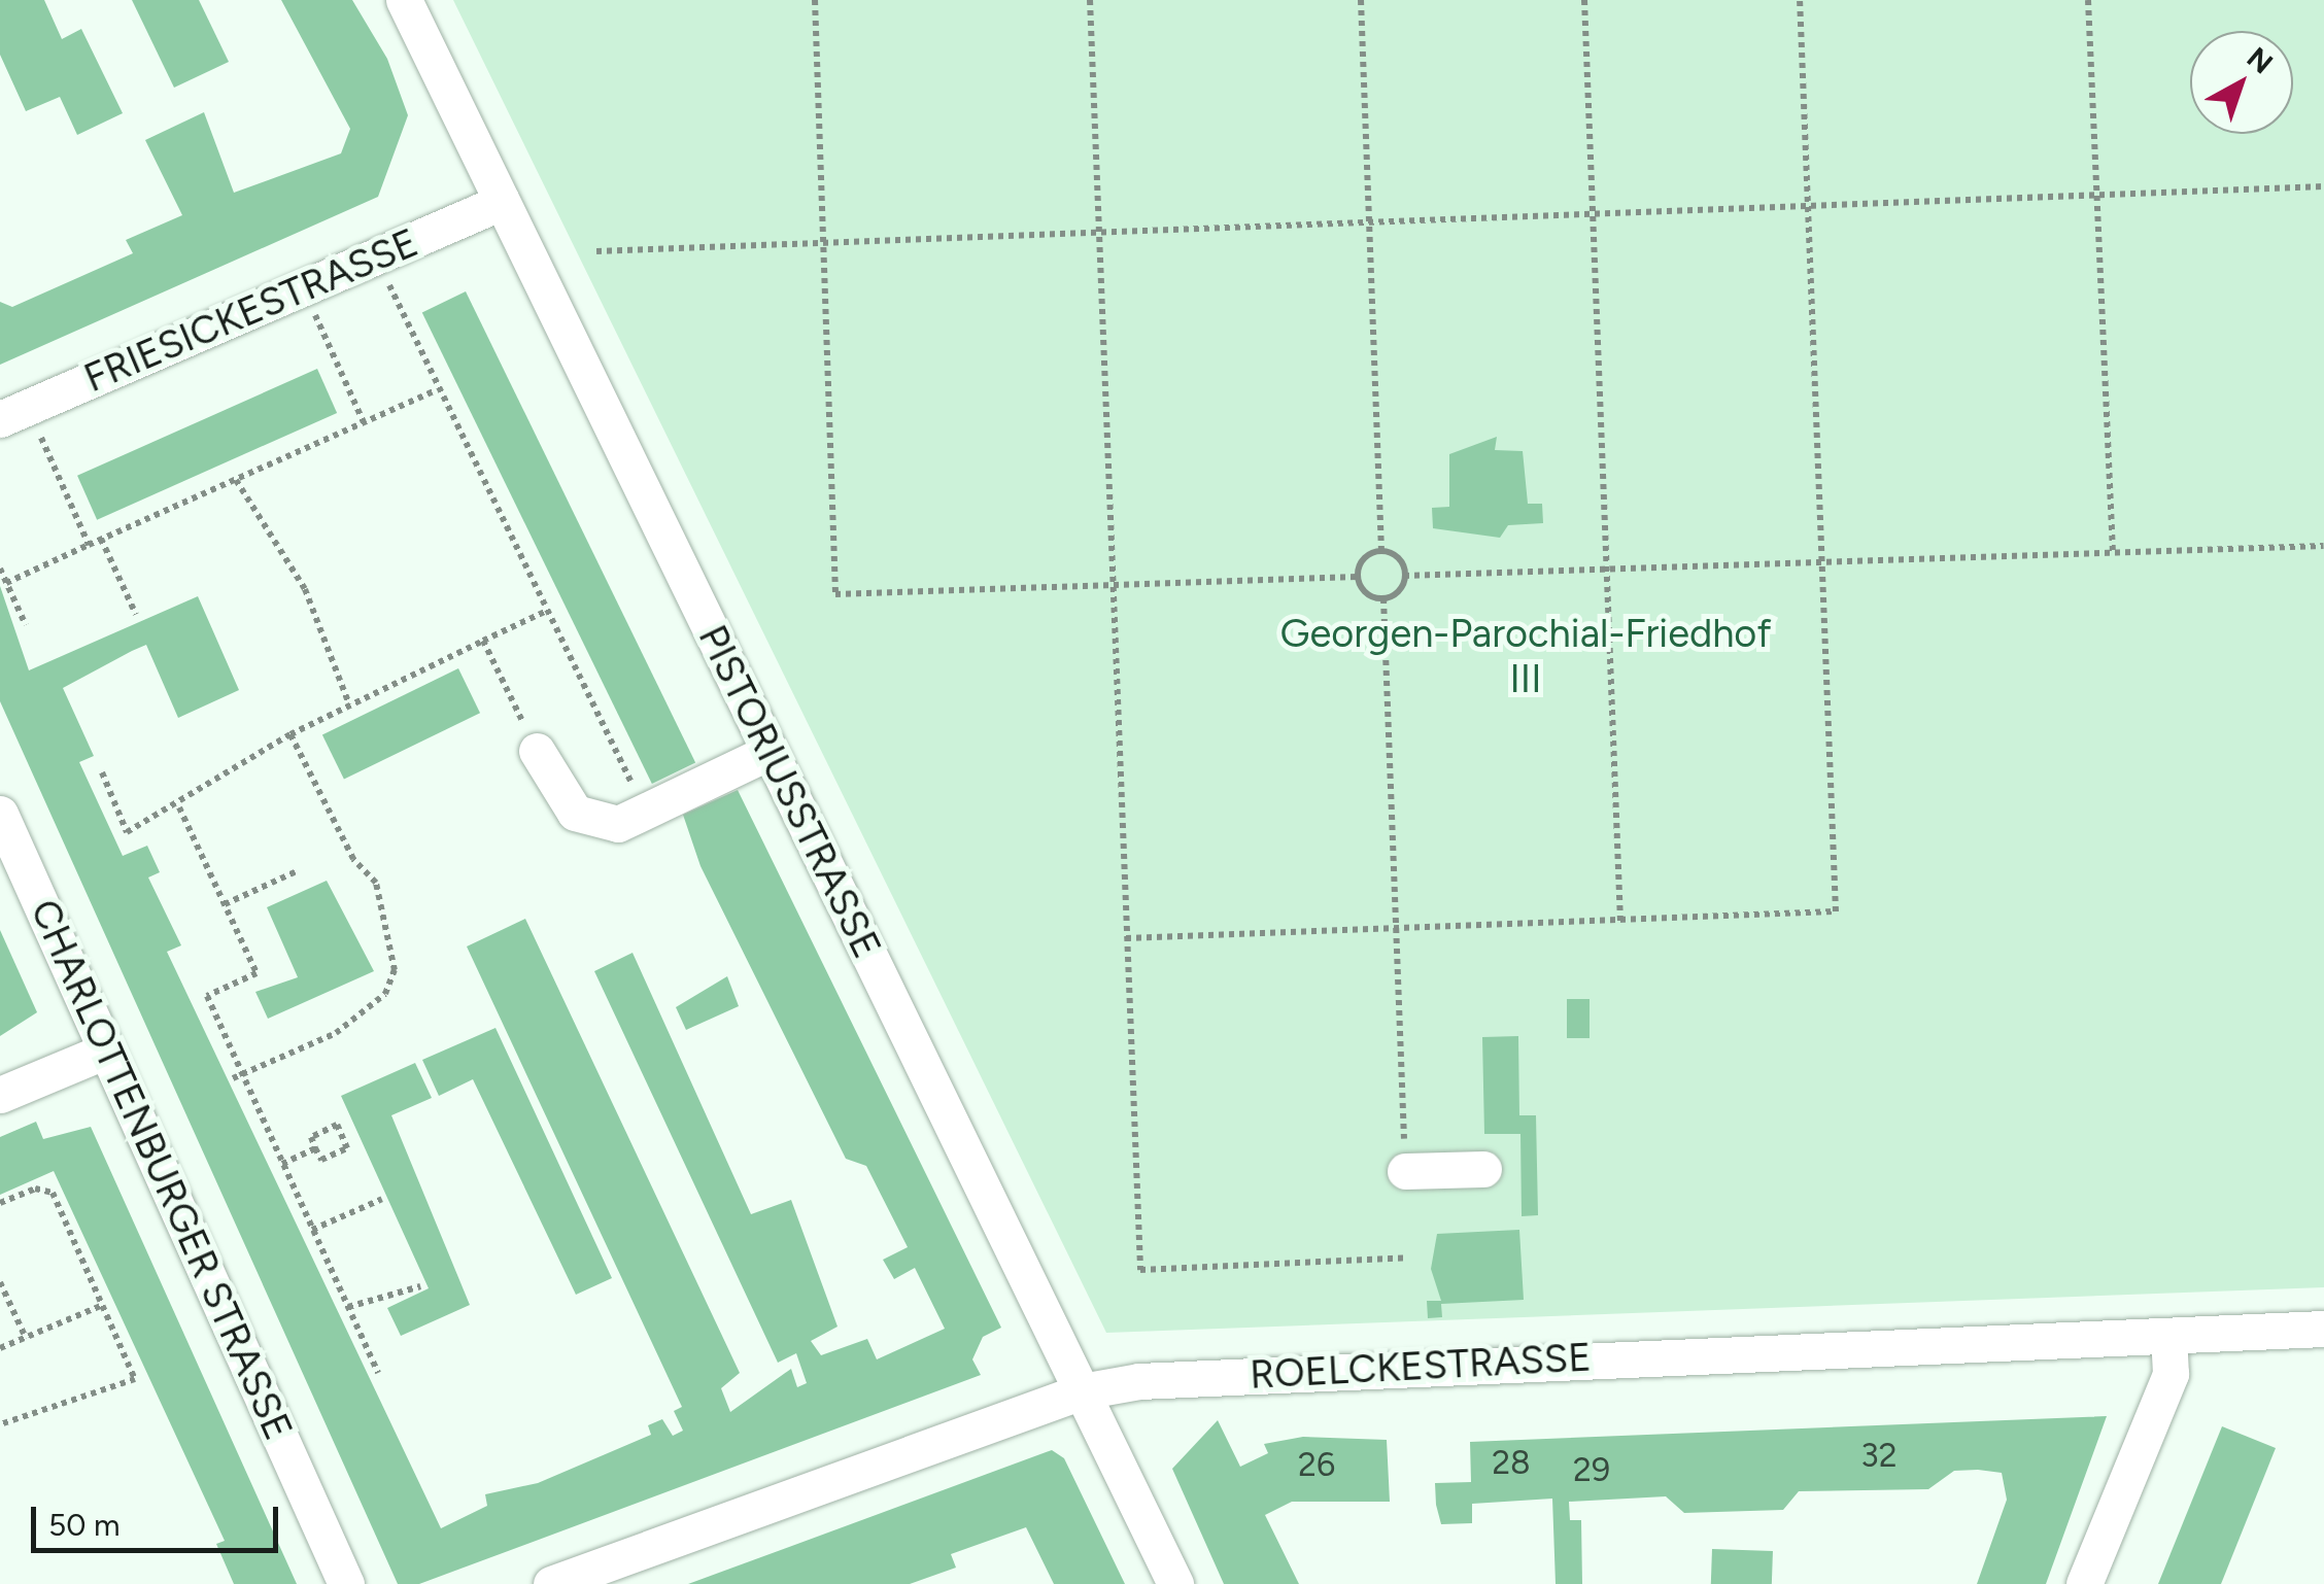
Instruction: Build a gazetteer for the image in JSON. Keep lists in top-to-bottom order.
{
  "streets": {
    "street": [
      "FRIESICKESTRASSE",
      "PISTORIUSSTRASSE",
      "CHARLOTTENBURGER STRASSE",
      "ROELCKESTRASSE"
    ]
  },
  "crossings": [
    ["FRIESICKESTRASSE", "PISTORIUSSTRASSE"],
    ["PISTORIUSSTRASSE", "ROELCKESTRASSE"]
  ],
  "parks": ["Georgen-Parochial-Friedhof III"],
  "house_numbers": [
    "32",
    "28",
    "26",
    "29"
  ],
  "scale_bar": "50 m",
  "north": "top right"
}
